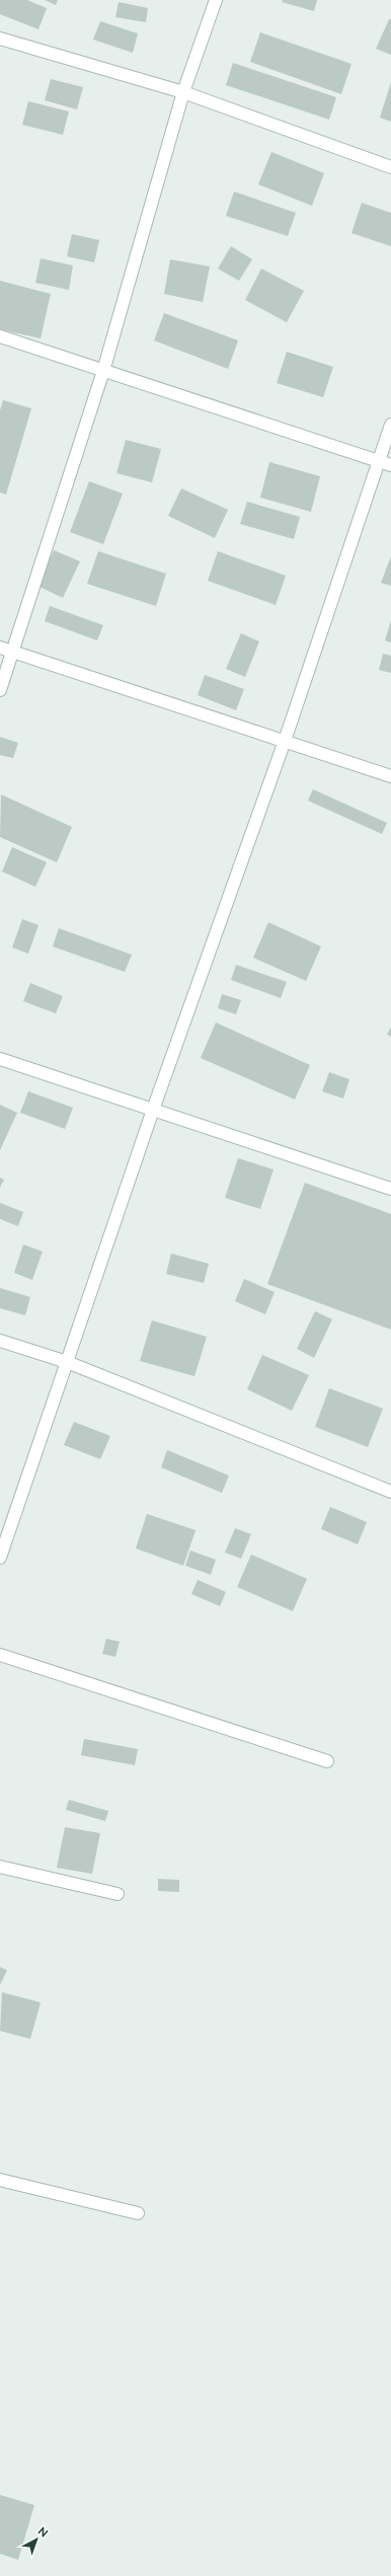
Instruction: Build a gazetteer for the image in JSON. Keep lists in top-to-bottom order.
{
  "north": "top right"
}
